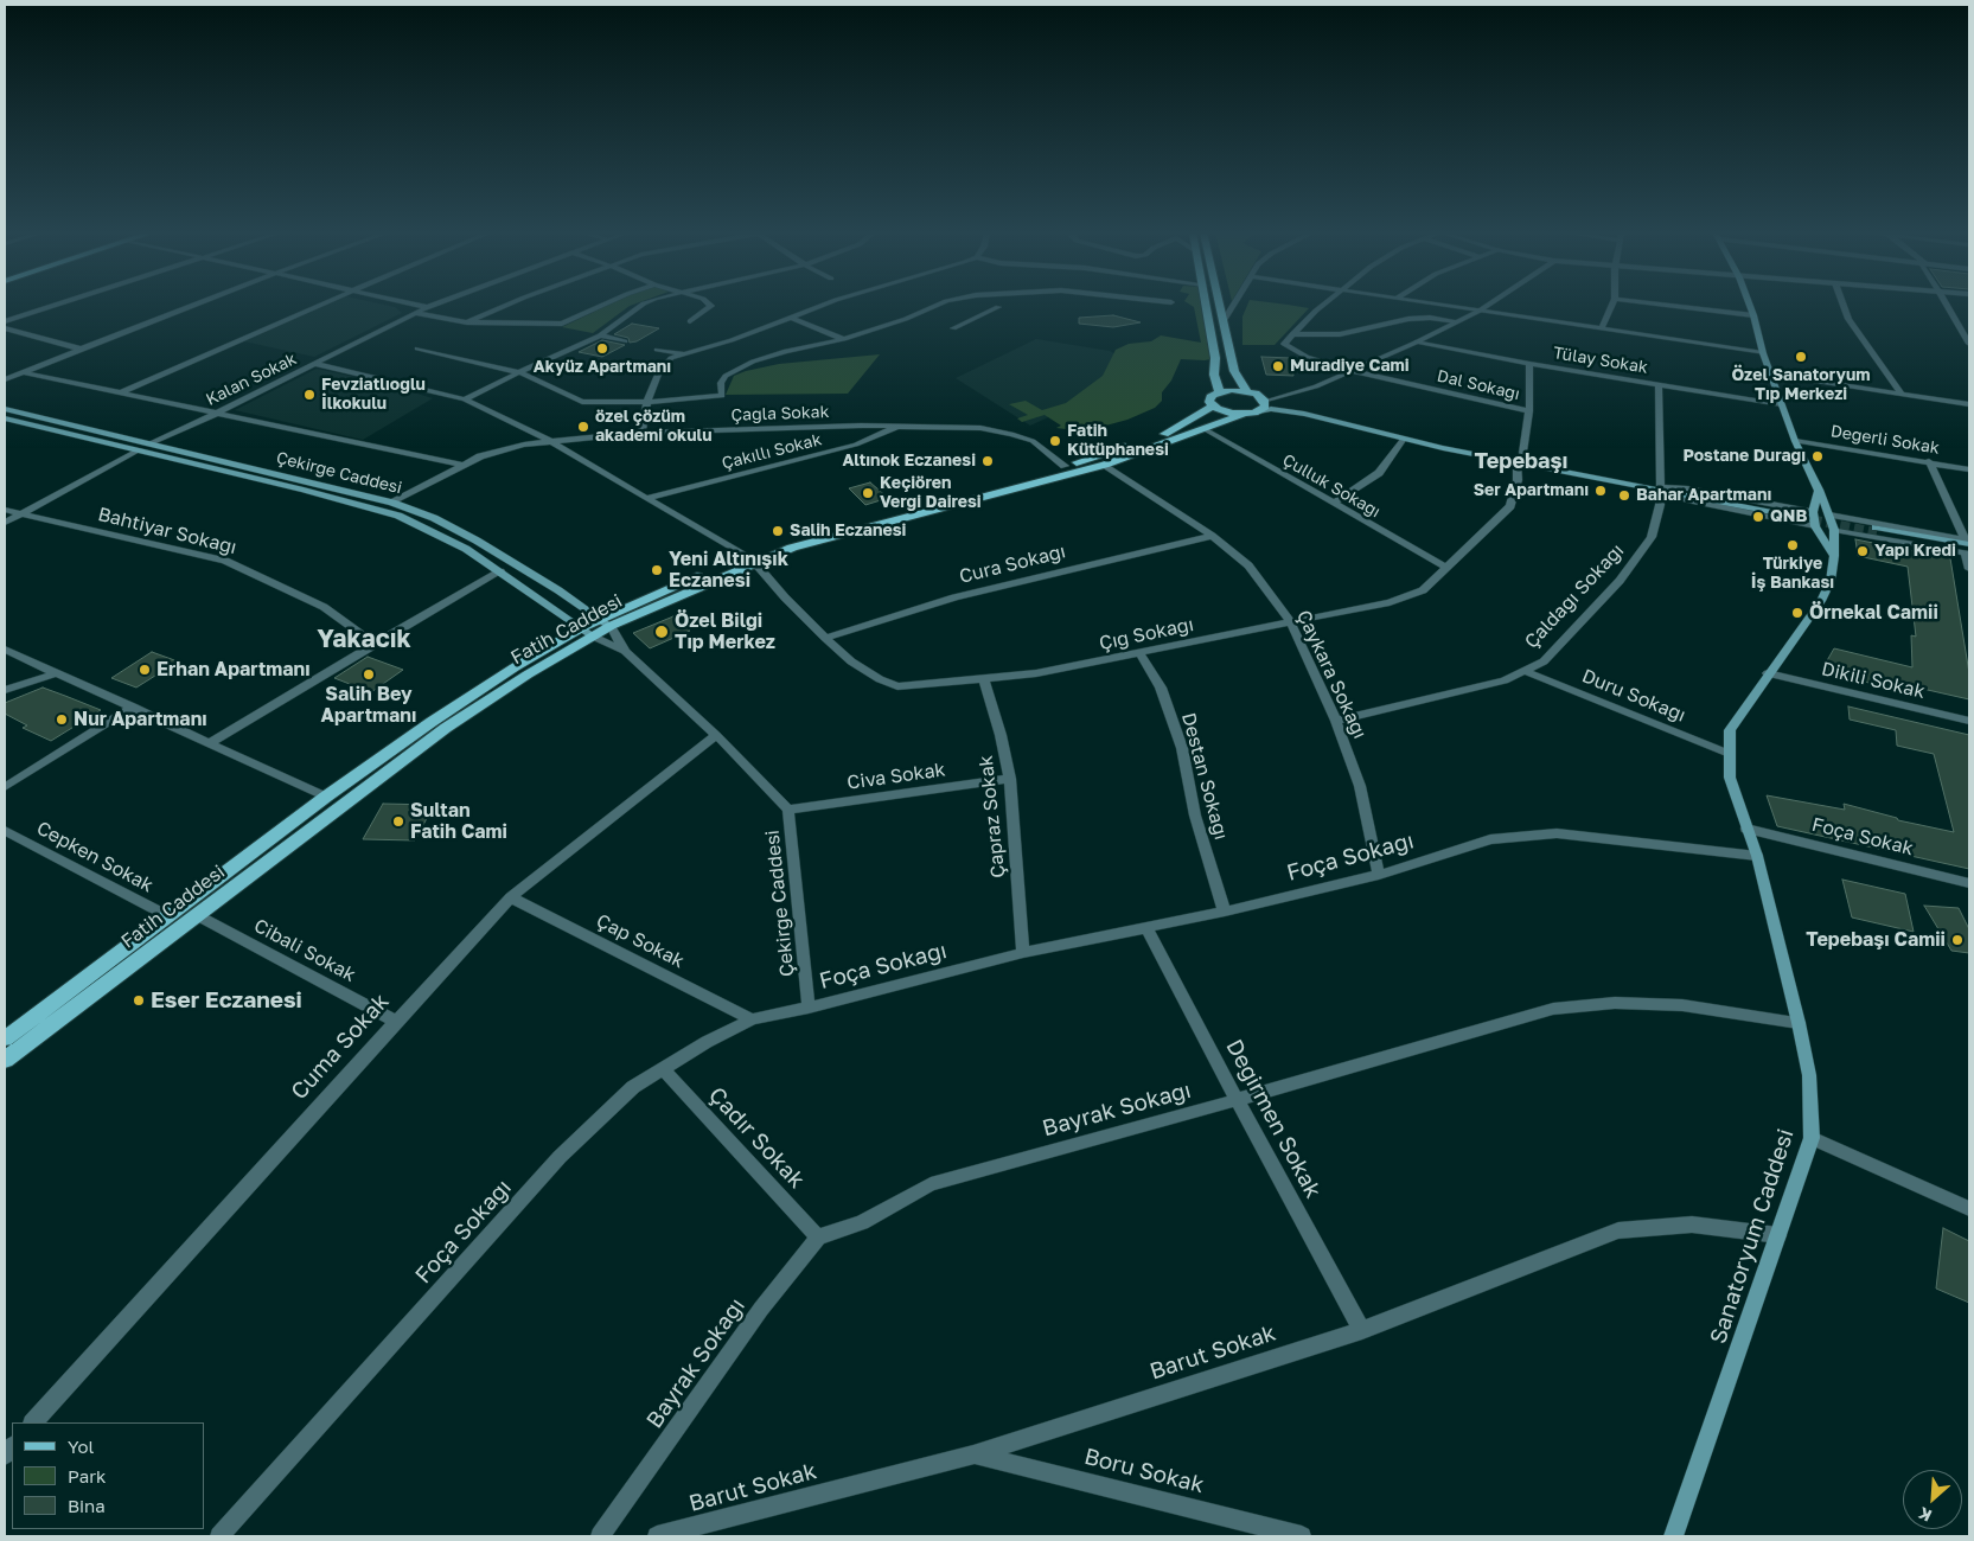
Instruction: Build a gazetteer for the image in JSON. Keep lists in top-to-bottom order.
{
  "streets": {
    "main road": ["Çekirge Caddesi", "Fatih Caddesi", "Sanatoryum Caddesi"],
    "street": [
      "Tülay Sokak",
      "Kalan Sokak",
      "Dal Sokağı",
      "Çağla Sokak",
      "Değerli Sokak",
      "Çakıllı Sokak",
      "Çulluk Sokağı",
      "Bahtiyar Sokağı",
      "Cura Sokağı",
      "Çaldağı Sokağı",
      "Çığ Sokağı",
      "Çaykara Sokağı",
      "Dikili Sokak",
      "Duru Sokağı",
      "Civa Sokak",
      "Destan Sokağı",
      "Çapraz Sokak",
      "Foça Sokak",
      "Cepken Sokak",
      "Foça Sokağı",
      "Çap Sokak",
      "Cibali Sokak",
      "Cuma Sokak",
      "Bayrak Sokağı",
      "Değirmen Sokak",
      "Çadır Sokak",
      "Barut Sokak",
      "Boru Sokak"
    ]
  },
  "crossings": [
    ["Tülay Sokak", "Çaldağı Sokağı"],
    ["Tülay Sokak", "Çığ Sokağı"],
    ["Tülay Sokak", "Sanatoryum Caddesi"],
    ["Kalan Sokak", "Çekirge Caddesi"],
    ["Kalan Sokak", "Çığ Sokağı"],
    ["Dal Sokağı", "Çığ Sokağı"],
    ["Çağla Sokak", "Çakıllı Sokak"],
    ["Çağla Sokak", "Çekirge Caddesi"],
    ["Çağla Sokak", "Fatih Caddesi"],
    ["Çağla Sokak", "Çığ Sokağı"],
    ["Değerli Sokak", "Sanatoryum Caddesi"],
    ["Çakıllı Sokak", "Çığ Sokağı"],
    ["Çekirge Caddesi", "Fatih Caddesi"],
    ["Çekirge Caddesi", "Civa Sokak"],
    ["Çekirge Caddesi", "Foça Sokağı"],
    ["Çekirge Caddesi", "Cuma Sokak"],
    ["Çulluk Sokağı", "Fatih Caddesi"],
    ["Çulluk Sokağı", "Çığ Sokağı"],
    ["Cura Sokağı", "Çığ Sokağı"],
    ["Cura Sokağı", "Çaykara Sokağı"],
    ["Çaldağı Sokağı", "Çaykara Sokağı"],
    ["Çaldağı Sokağı", "Duru Sokağı"],
    ["Fatih Caddesi", "Çığ Sokağı"],
    ["Fatih Caddesi", "Çaykara Sokağı"],
    ["Fatih Caddesi", "Cepken Sokak"],
    ["Fatih Caddesi", "Cibali Sokak"],
    ["Çığ Sokağı", "Çaykara Sokağı"],
    ["Çığ Sokağı", "Destan Sokağı"],
    ["Çığ Sokağı", "Çapraz Sokak"],
    ["Çaykara Sokağı", "Foça Sokağı"],
    ["Dikili Sokak", "Sanatoryum Caddesi"],
    ["Duru Sokağı", "Sanatoryum Caddesi"],
    ["Civa Sokak", "Çapraz Sokak"],
    ["Destan Sokağı", "Foça Sokağı"],
    ["Çapraz Sokak", "Foça Sokağı"],
    ["Foça Sokak", "Sanatoryum Caddesi"],
    ["Foça Sokağı", "Çap Sokak"],
    ["Foça Sokağı", "Değirmen Sokak"],
    ["Foça Sokağı", "Çadır Sokak"],
    ["Foça Sokağı", "Sanatoryum Caddesi"],
    ["Çap Sokak", "Cuma Sokak"],
    ["Cibali Sokak", "Cuma Sokak"],
    ["Bayrak Sokağı", "Değirmen Sokak"],
    ["Bayrak Sokağı", "Çadır Sokak"],
    ["Bayrak Sokağı", "Sanatoryum Caddesi"],
    ["Değirmen Sokak", "Barut Sokak"],
    ["Sanatoryum Caddesi", "Barut Sokak"],
    ["Barut Sokak", "Boru Sokak"]
  ],
  "districts": ["Tepebaşı", "Yakacık"],
  "places": [
    "Akyüz Apartmanı",
    "Özel Sanatoryum Tıp Merkezi",
    "Muradiye Cami",
    "Fevziatlıoğlu İlkokulu",
    "özel çözüm akademi okulu",
    "Fatih Kütüphanesi",
    "Postane Durağı",
    "Altınok Eczanesi",
    "Ser Apartmanı",
    "Keçiören Vergi Dairesi",
    "Bahar Apartmanı",
    "QNB",
    "Salih Eczanesi",
    "Türkiye İş Bankası",
    "Yapı Kredi",
    "Yeni Altınışık Eczanesi",
    "Örnekal Camii",
    "Özel Bilgi Tıp Merkez",
    "Erhan Apartmanı",
    "Salih Bey Apartmanı",
    "Nur Apartmanı",
    "Sultan Fatih Cami",
    "Tepebaşı Camii",
    "Eser Eczanesi"
  ],
  "legend": ["Yol", "Park", "Bina"],
  "north": "bottom left"
}
